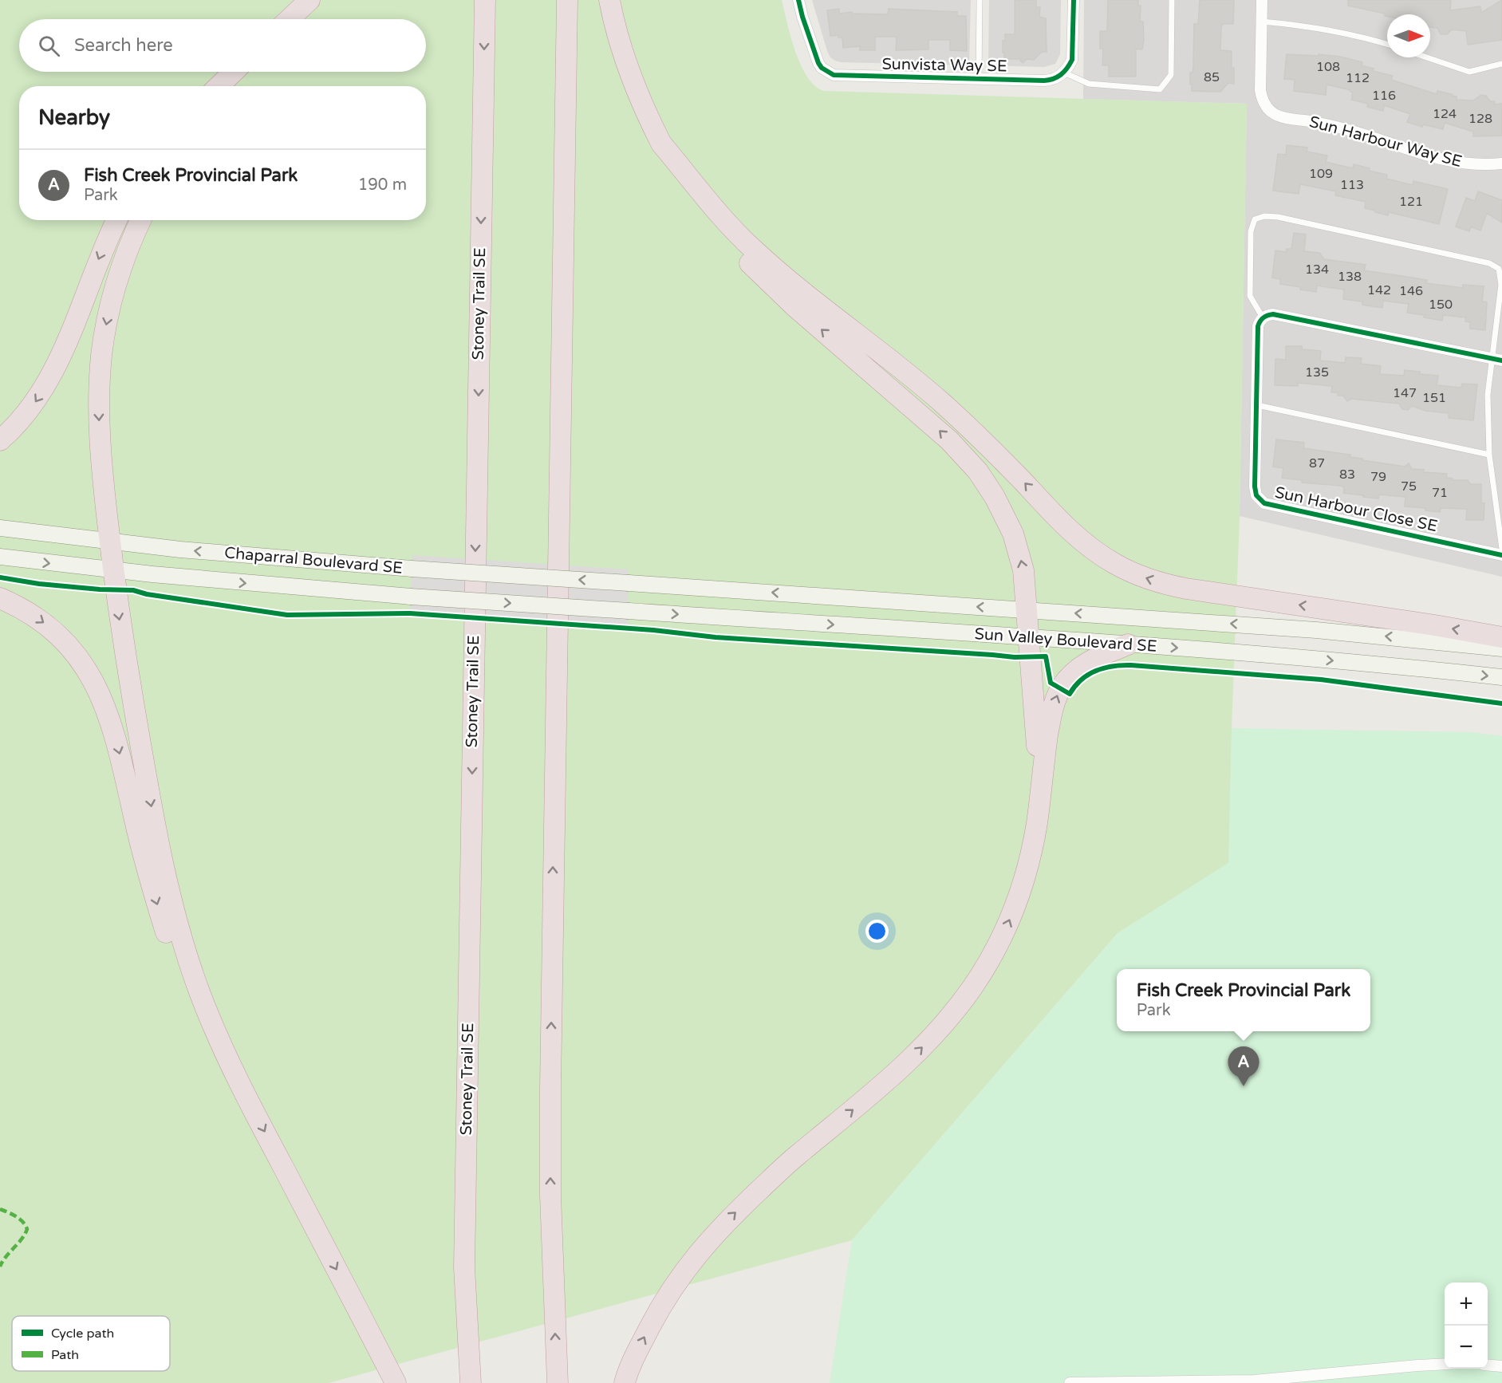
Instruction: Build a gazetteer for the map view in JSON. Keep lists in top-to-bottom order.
{
  "streets": {
    "highway": ["Stoney Trail SE"],
    "main road": ["Chaparral Boulevard SE", "Sun Valley Boulevard SE"],
    "street": ["Sunvista Way SE", "Sun Harbour Way SE", "Sun Harbour Close SE"]
  },
  "crossings": [
    ["Chaparral Boulevard SE", "Sun Valley Boulevard SE"]
  ],
  "house_numbers": [
    "108",
    "85",
    "112",
    "116",
    "124",
    "128",
    "109",
    "113",
    "121",
    "134",
    "138",
    "142",
    "146",
    "150",
    "135",
    "147",
    "151",
    "87",
    "83",
    "79",
    "75",
    "71"
  ],
  "legend": ["Cycle path", "Path"],
  "north": "right",
  "page": {
    "search": "Search here",
    "heading": "Nearby",
    "list": [
      {
        "mark": "A",
        "name": "Fish Creek Provincial Park",
        "note": "Park",
        "value": "190 m"
      }
    ],
    "popup": ["Fish Creek Provincial Park", "Park"],
    "pins": "A",
    "map_buttons": ["+", "−"]
  }
}
